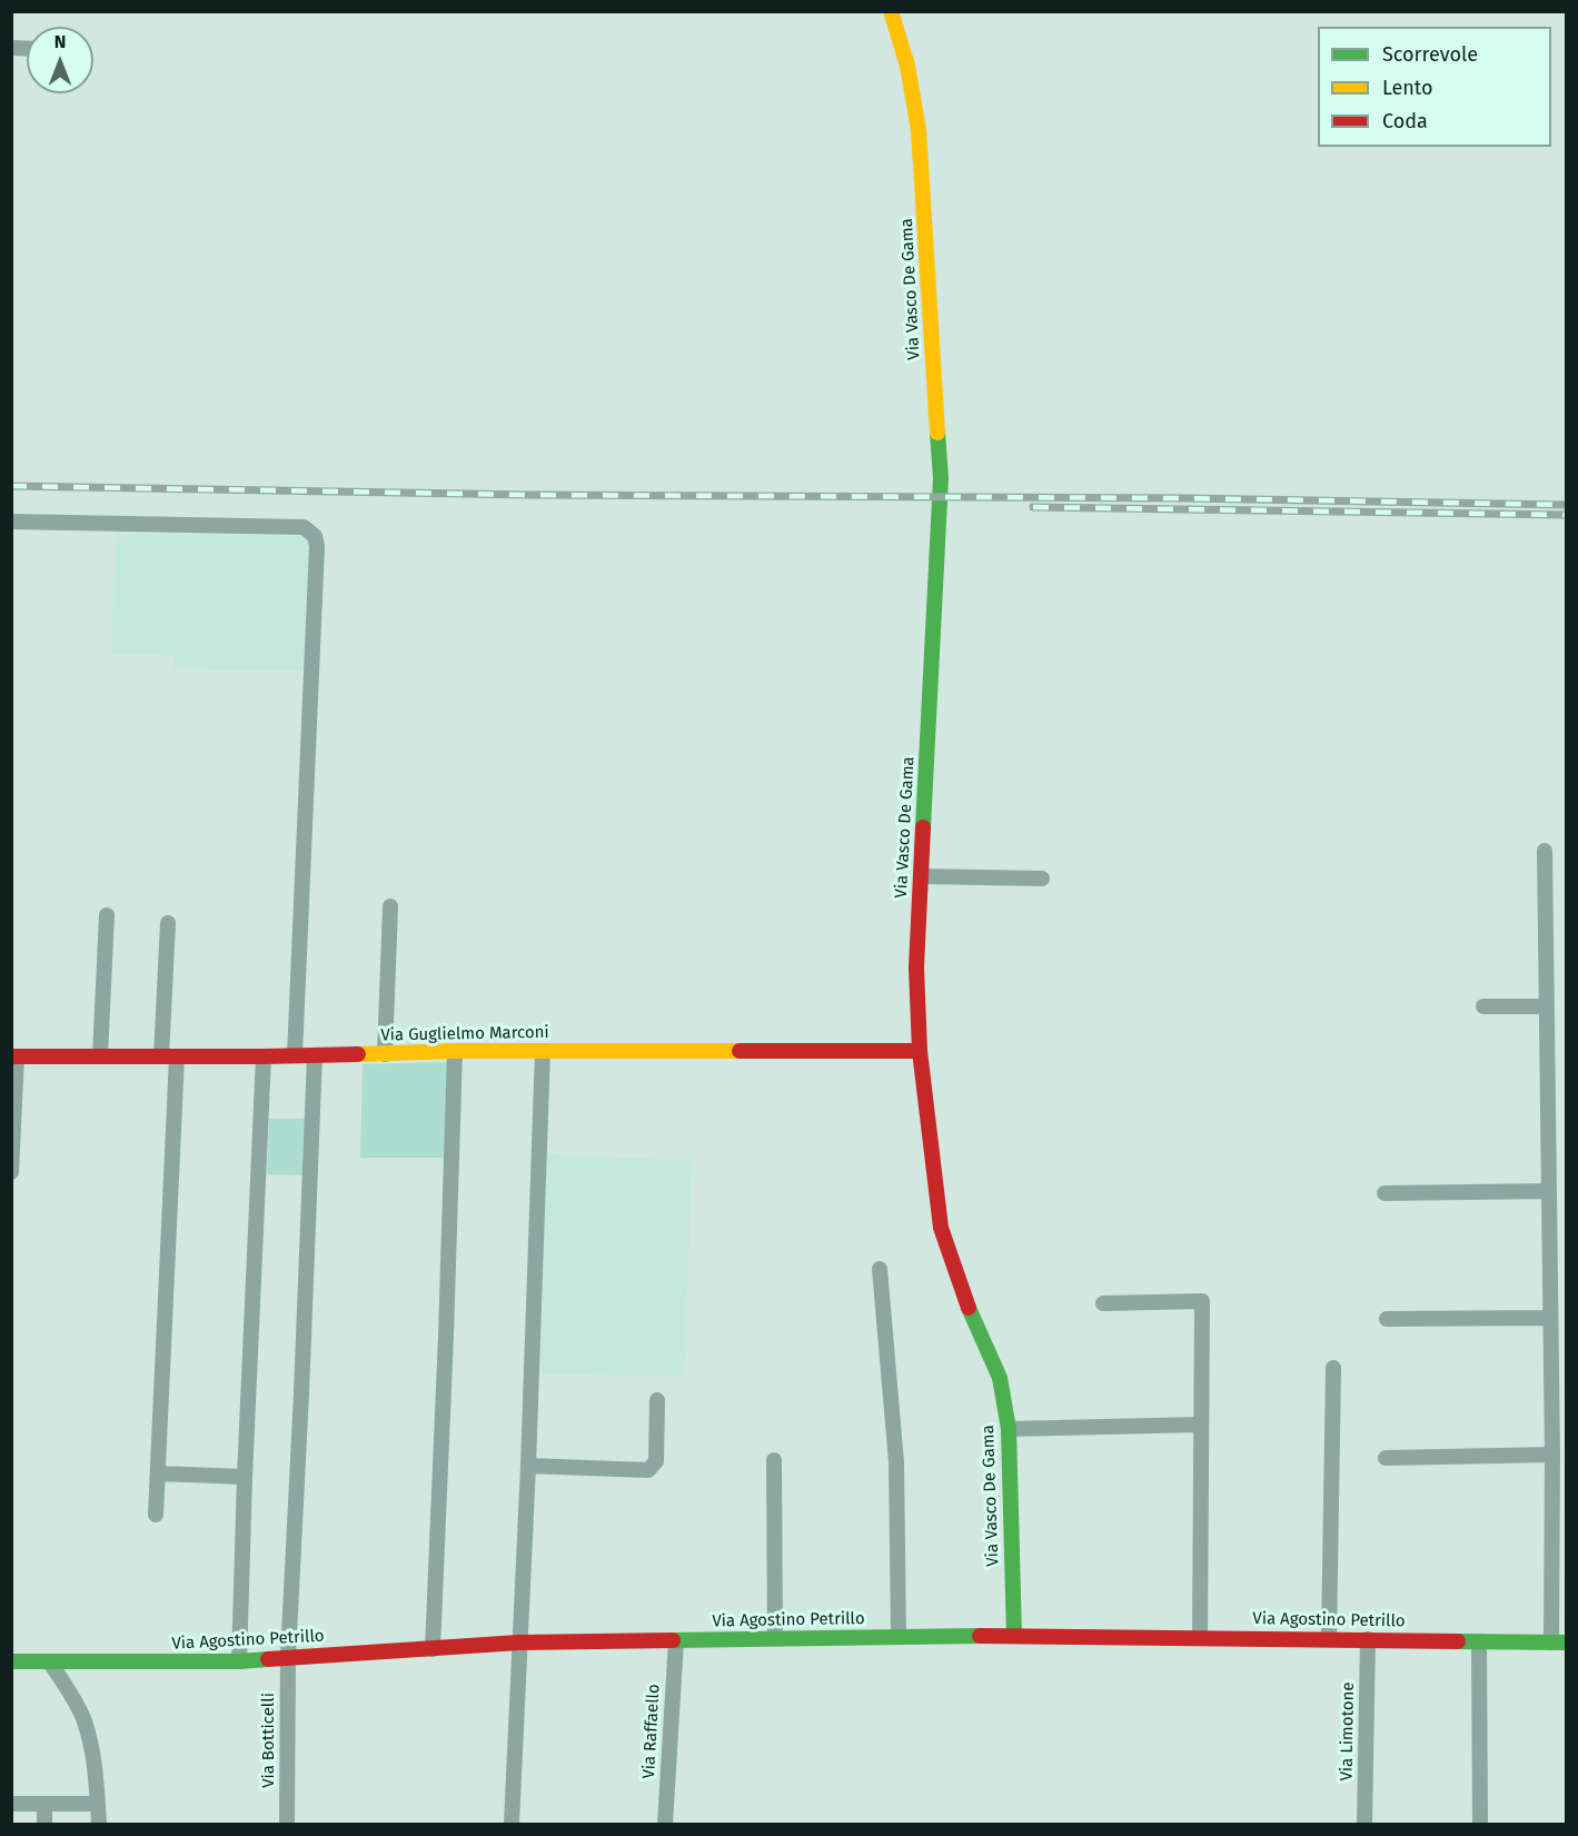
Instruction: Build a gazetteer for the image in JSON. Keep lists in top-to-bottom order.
{
  "streets": {
    "street": [
      "Via Vasco De Gama",
      "Via Guglielmo Marconi",
      "Via Agostino Petrillo",
      "Via Raffaello",
      "Via Limotone",
      "Via Botticelli"
    ]
  },
  "crossings": [
    ["Via Vasco De Gama", "Via Guglielmo Marconi"],
    ["Via Vasco De Gama", "Via Agostino Petrillo"],
    ["Via Guglielmo Marconi", "Via Botticelli"],
    ["Via Agostino Petrillo", "Via Raffaello"],
    ["Via Agostino Petrillo", "Via Limotone"],
    ["Via Agostino Petrillo", "Via Botticelli"]
  ],
  "legend": ["Scorrevole", "Lento", "Coda"],
  "north": "top"
}
